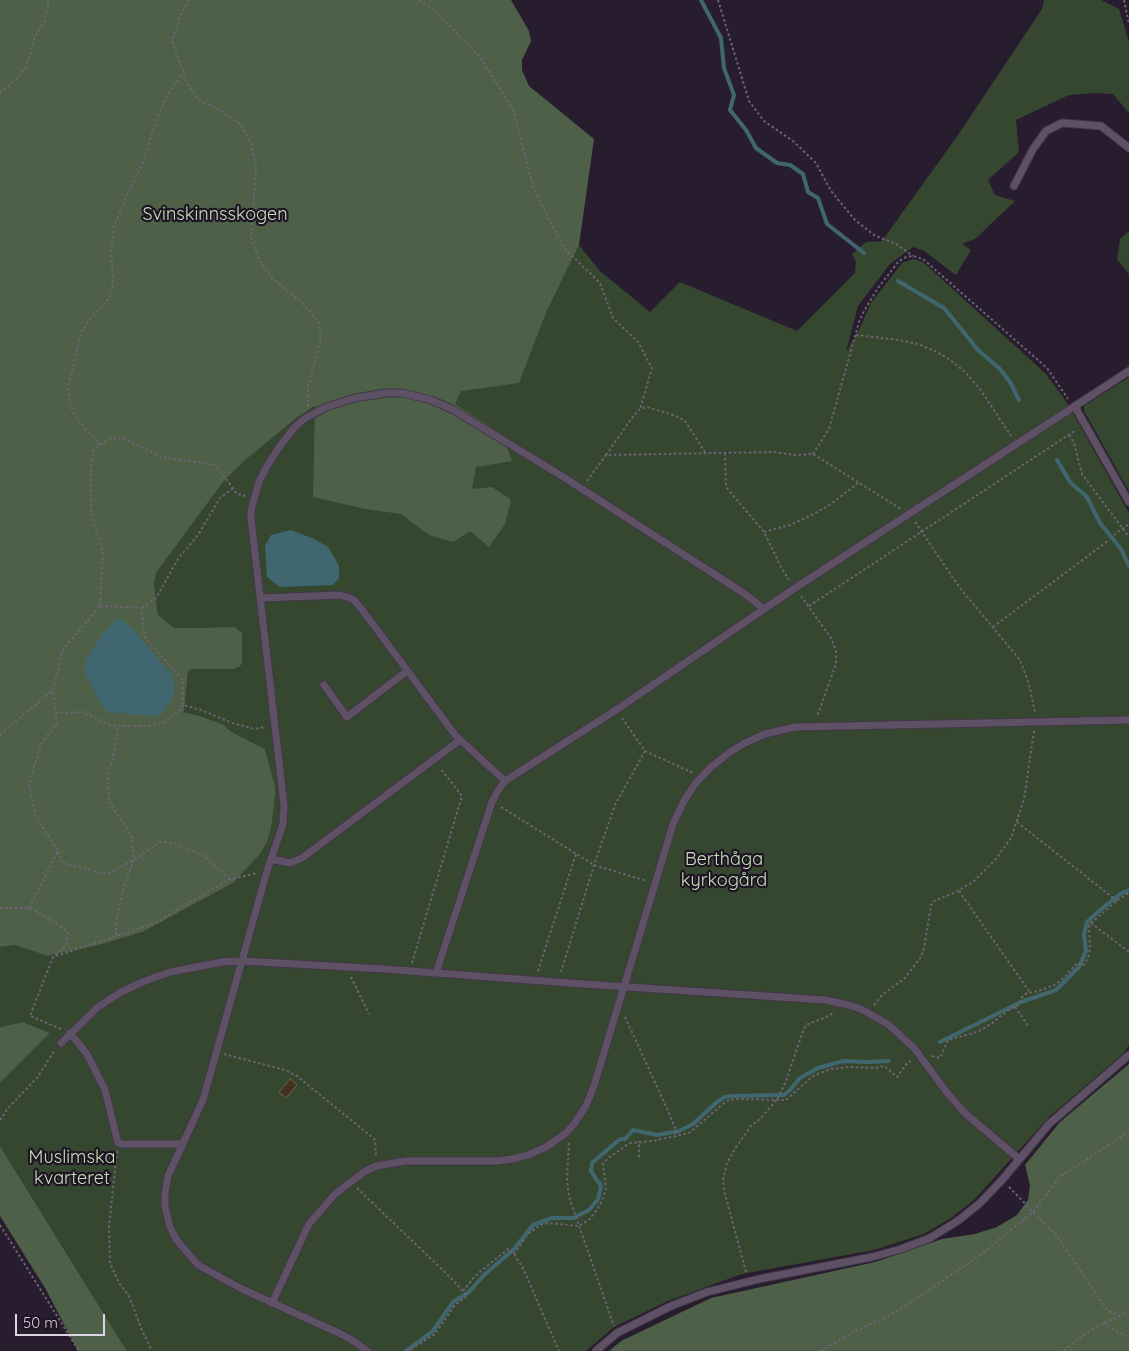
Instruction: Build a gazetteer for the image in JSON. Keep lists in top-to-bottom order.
{
  "parks": ["Svinskinnsskogen", "Berthåga kyrkogård", "Muslimska kvarteret"],
  "scale_bar": "50 m"
}
